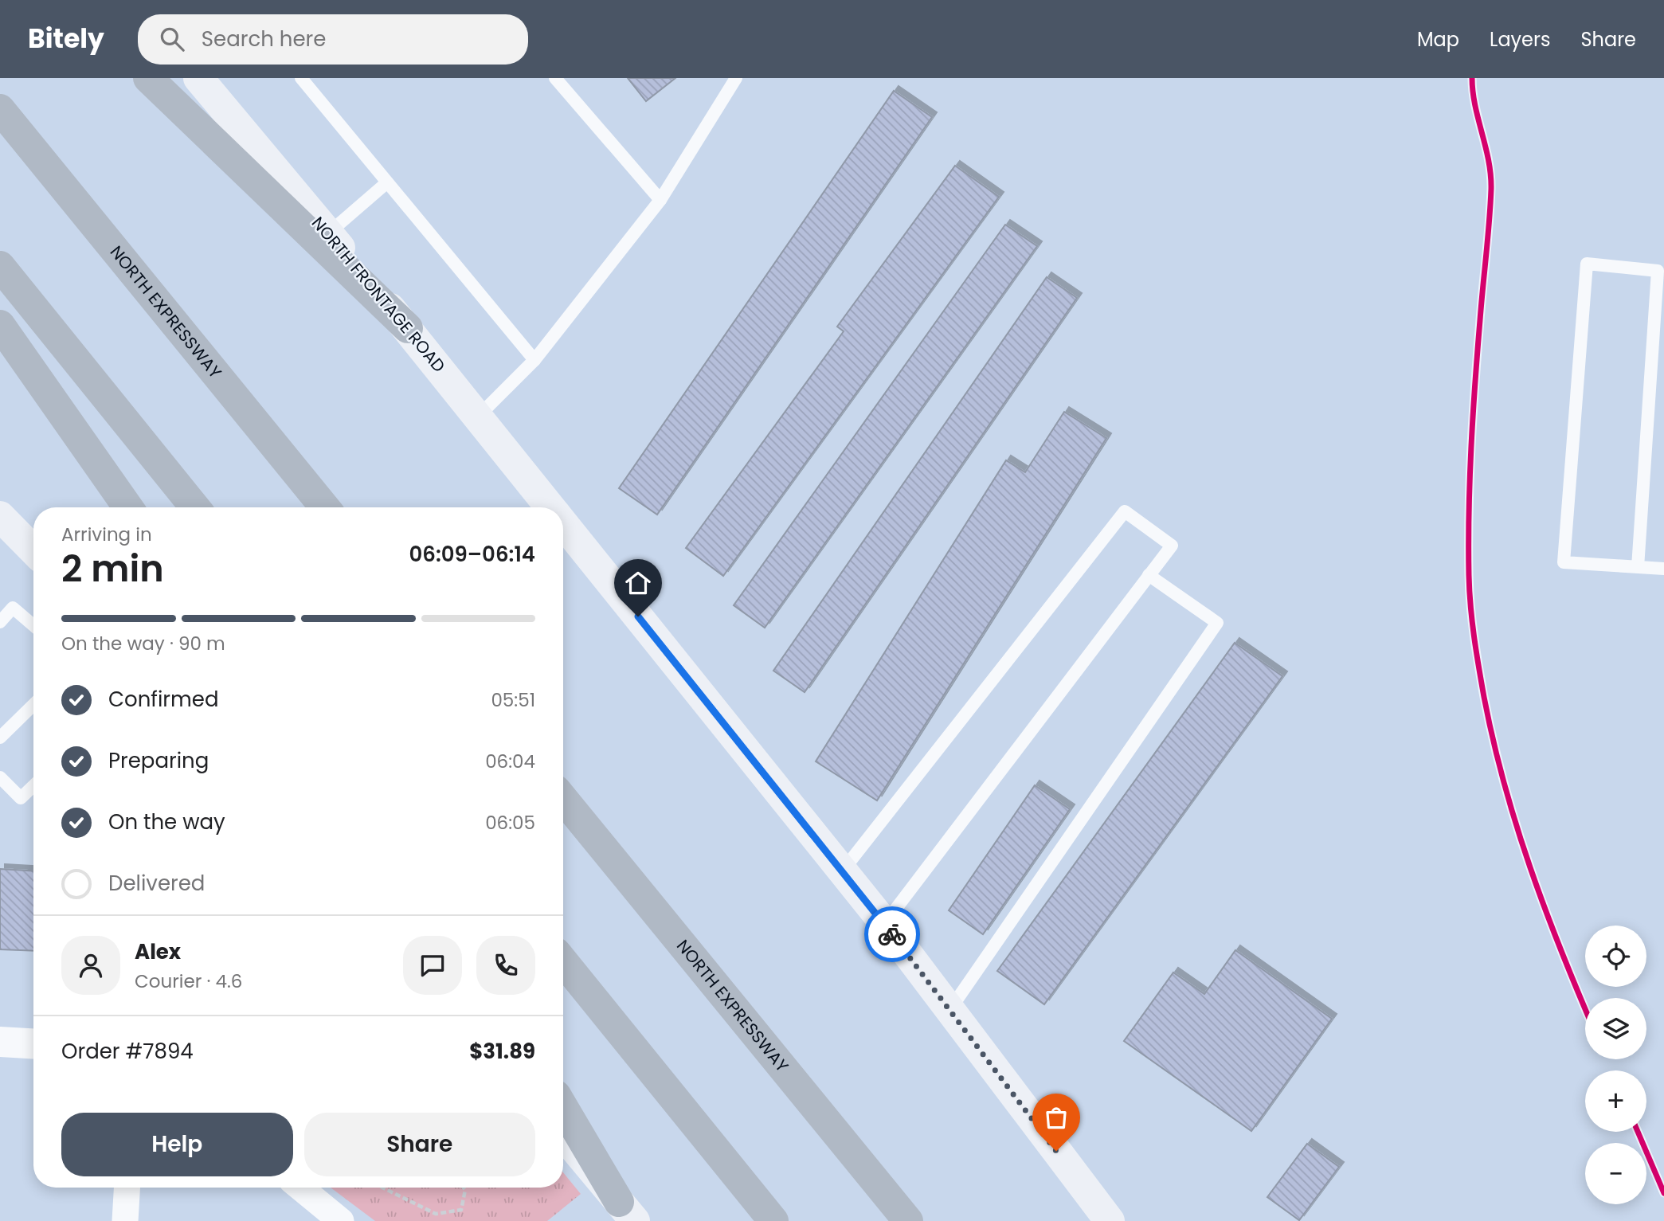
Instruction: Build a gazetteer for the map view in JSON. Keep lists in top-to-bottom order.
{
  "streets": {
    "highway": ["NORTH EXPRESSWAY"],
    "main road": ["NORTH FRONTAGE ROAD"]
  },
  "page": {
    "header": "Bitely",
    "search": "Search here",
    "nav": ["Map", "Layers", "Share"],
    "heading": ["2 min", "Arriving in", "06:09–06:14"],
    "panel": [
      "Alex",
      "Courier · 4.6",
      "Order #7894",
      "$31.89"
    ],
    "bar": "On the way · 90 m",
    "list": [
      ["Confirmed", "05:51"],
      ["Preparing", "06:04"],
      ["On the way", "06:05"],
      "Delivered"
    ],
    "map_buttons": ["+", "−"],
    "buttons": ["Help", "Share"]
  }
}
